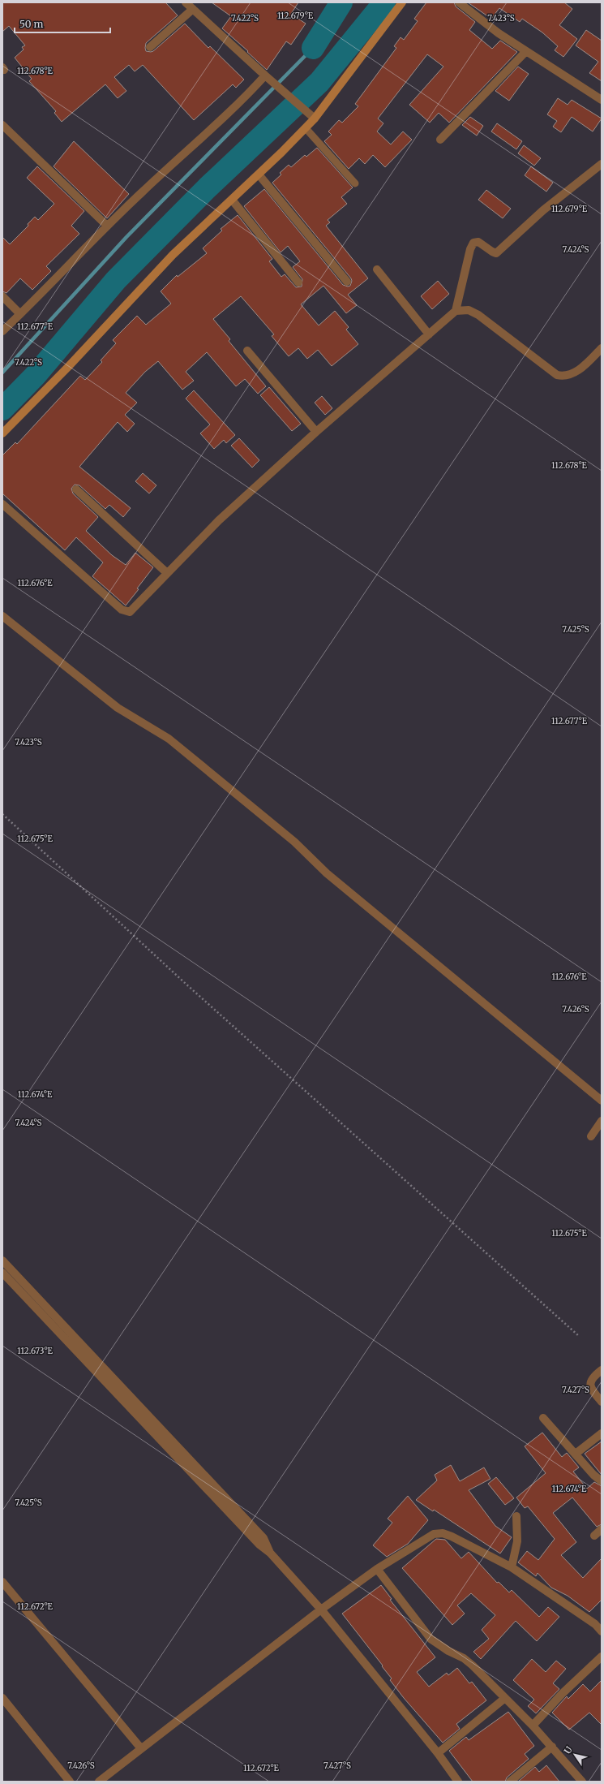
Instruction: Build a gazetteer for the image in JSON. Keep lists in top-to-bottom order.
{
  "scale_bar": "50 m",
  "north": "top left",
  "coordinates": [
    "112.679°E",
    "7.422°S",
    "7.423°S",
    "112.678°E",
    "7.424°S",
    "112.677°E",
    "112.676°E",
    "7.425°S",
    "112.675°E",
    "7.426°S",
    "112.674°E",
    "112.673°E",
    "7.427°S",
    "112.672°E"
  ]
}
